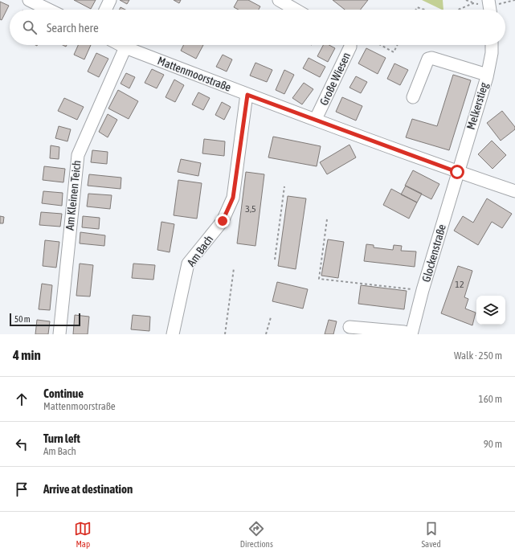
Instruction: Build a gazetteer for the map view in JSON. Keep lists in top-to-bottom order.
{
  "streets": {
    "street": [
      "Mattenmoorstraße",
      "Große Wiesen",
      "Melkerstieg",
      "Am Kleinen Teich",
      "Am Bach",
      "Glockenstraße"
    ]
  },
  "crossings": [
    ["Mattenmoorstraße", "Große Wiesen"],
    ["Mattenmoorstraße", "Melkerstieg"],
    ["Mattenmoorstraße", "Am Kleinen Teich"],
    ["Mattenmoorstraße", "Am Bach"],
    ["Mattenmoorstraße", "Glockenstraße"],
    ["Melkerstieg", "Glockenstraße"]
  ],
  "house_numbers": ["3,5", "12"],
  "scale_bar": "50 m",
  "page": {
    "search": "Search here",
    "scale": "50 m",
    "heading": ["4 min", "Walk · 250 m"],
    "list": [
      ["Continue", "Mattenmoorstraße", "160 m"],
      ["Turn left", "Am Bach", "90 m"],
      "Arrive at destination"
    ],
    "nav": ["Map", "Directions", "Saved"]
  }
}
